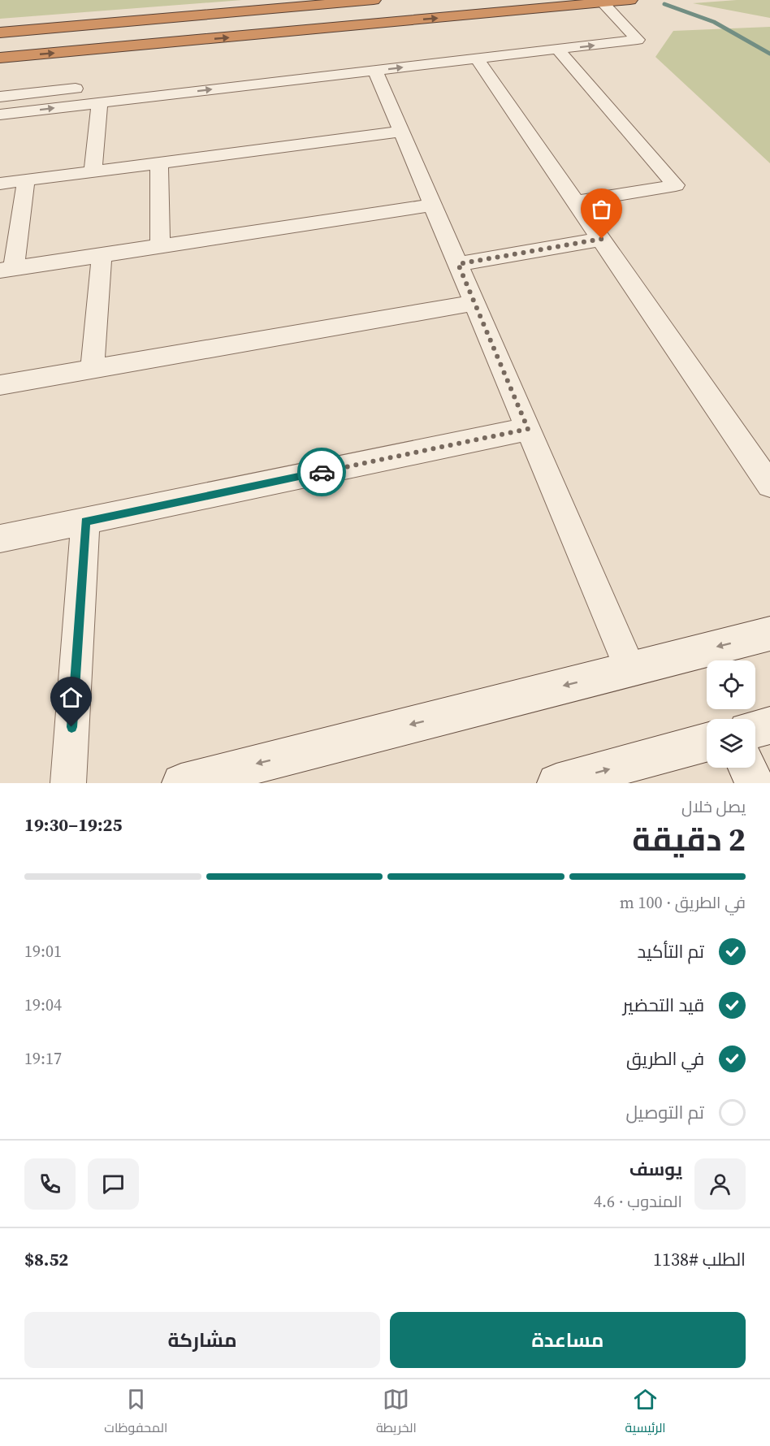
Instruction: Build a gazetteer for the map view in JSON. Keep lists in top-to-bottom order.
{
  "page": {
    "heading": ["2 دقيقة", "يصل خلال", "19:25–19:30"],
    "panel": [
      "يوسف",
      "المندوب · 4.6",
      "الطلب #1138",
      "$8.52"
    ],
    "bar": "في الطريق · 100 m",
    "list": [
      ["تم التأكيد", "19:01"],
      ["قيد التحضير", "19:04"],
      ["في الطريق", "19:17"],
      "تم التوصيل"
    ],
    "buttons": ["مساعدة", "مشاركة"],
    "tabs": ["الرئيسية", "الخريطة", "المحفوظات"]
  }
}
